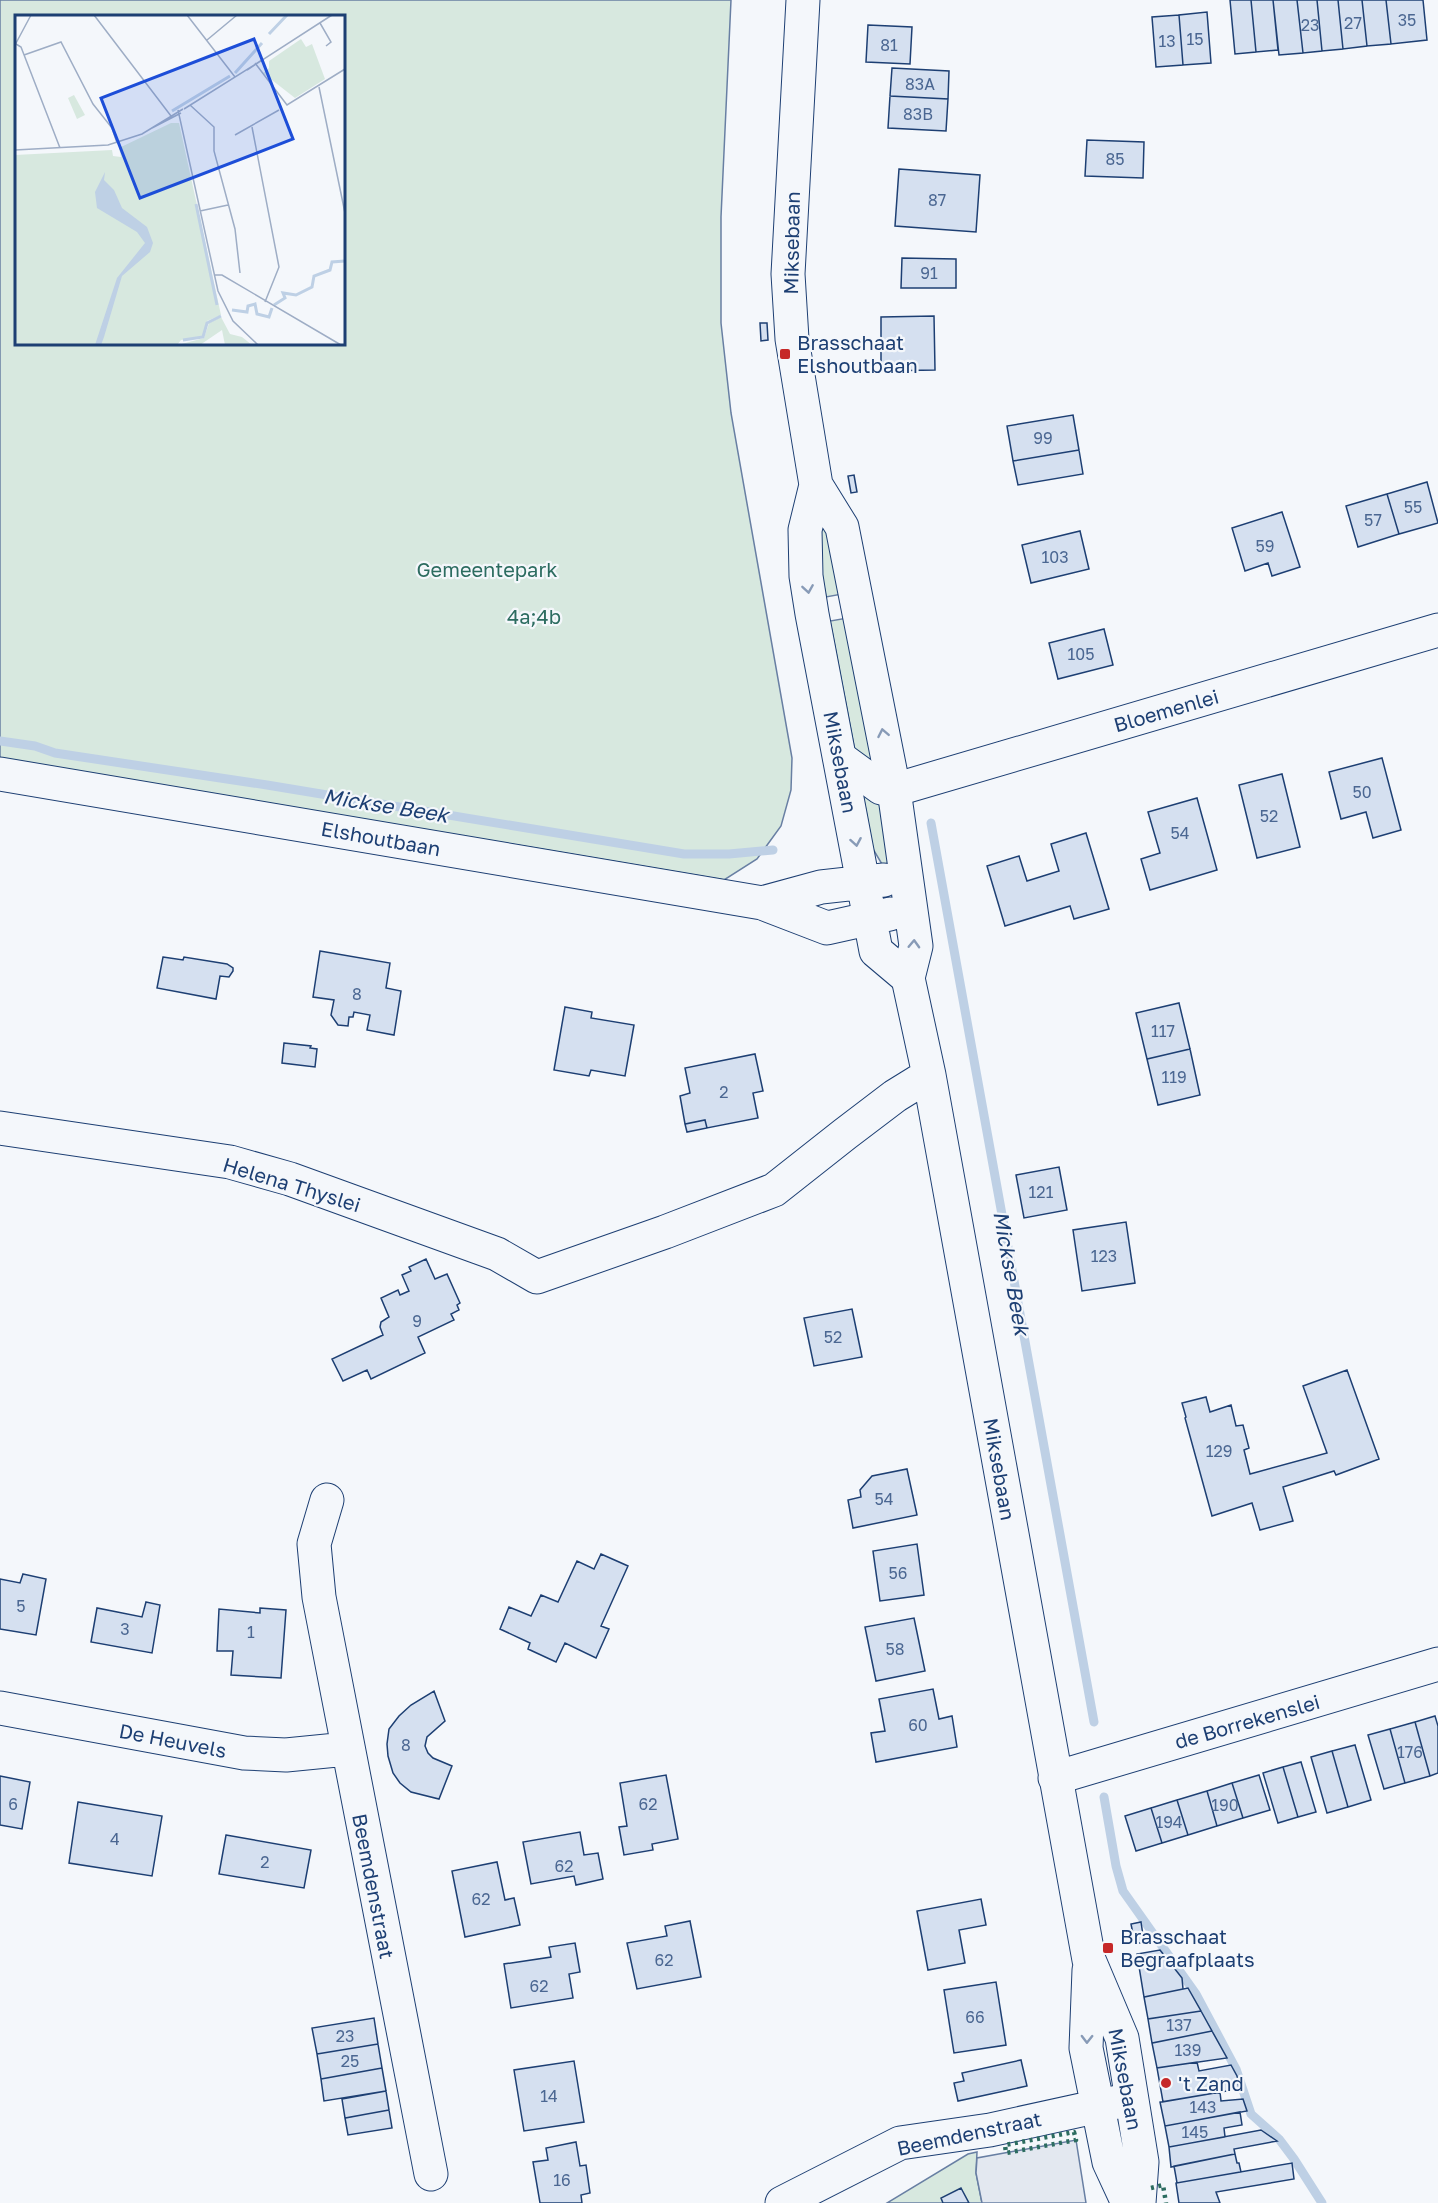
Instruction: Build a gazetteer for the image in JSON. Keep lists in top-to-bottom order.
{
  "streets": {
    "street": [
      "Miksebaan",
      "Bloemenlei",
      "Elshoutbaan",
      "Helena Thyslei",
      "de Borrekenslei",
      "De Heuvels",
      "Beemdenstraat"
    ]
  },
  "crossings": [
    ["Miksebaan", "Bloemenlei"],
    ["Miksebaan", "Elshoutbaan"],
    ["Miksebaan", "Helena Thyslei"],
    ["Miksebaan", "de Borrekenslei"],
    ["Miksebaan", "Beemdenstraat"],
    ["De Heuvels", "Beemdenstraat"]
  ],
  "water": ["Mickse Beek"],
  "parks": ["Gemeentepark", "4a;4b"],
  "places": {
    "transit": ["Brasschaat Elshoutbaan", "Brasschaat Begraafplaats"],
    "other": ["'t Zand"]
  },
  "house_numbers": [
    "35",
    "27",
    "23",
    "15",
    "13",
    "81",
    "83A",
    "83B",
    "85",
    "87",
    "91",
    "99",
    "55",
    "57",
    "59",
    "103",
    "105",
    "50",
    "52",
    "54",
    "8",
    "117",
    "119",
    "2",
    "121",
    "123",
    "9",
    "52",
    "129",
    "54",
    "56",
    "5",
    "3",
    "1",
    "58",
    "60",
    "8",
    "176",
    "6",
    "62",
    "190",
    "194",
    "4",
    "2",
    "62",
    "62",
    "62",
    "62",
    "66",
    "137",
    "23",
    "139",
    "25",
    "14",
    "143",
    "145",
    "16"
  ]
}
